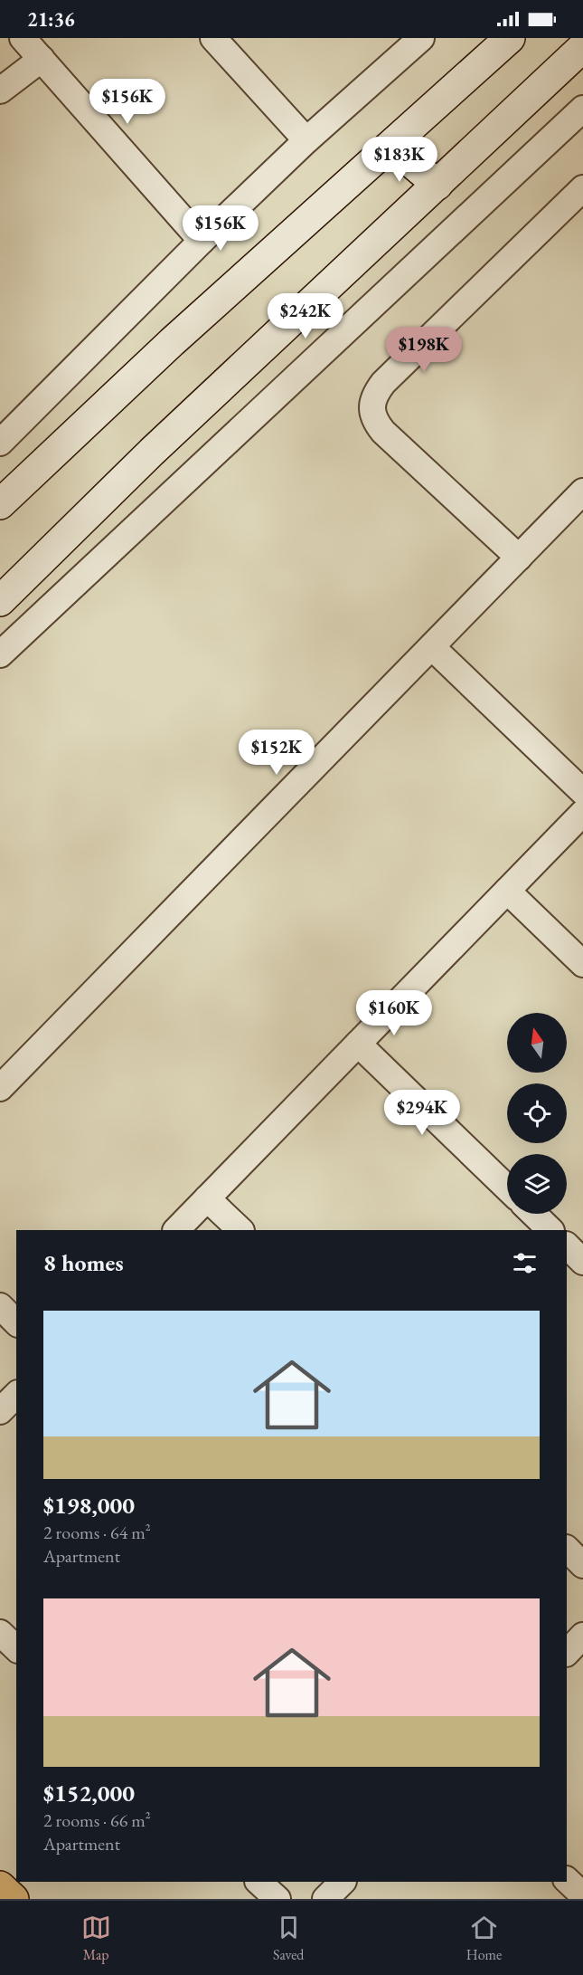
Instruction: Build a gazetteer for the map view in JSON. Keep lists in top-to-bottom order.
{
  "north": "top",
  "page": {
    "status": "21:36",
    "price": [
      "$156K",
      "$183K",
      "$156K",
      "$242K",
      "$198K",
      "$152K",
      "$160K",
      "$294K"
    ],
    "heading": "8 homes",
    "list": [
      {
        "name": "$198,000",
        "note": "2 rooms · 64 m² · Apartment"
      },
      {
        "name": "$152,000",
        "note": "2 rooms · 66 m² · Apartment"
      }
    ],
    "tabs": ["Map", "Saved", "Home"]
  }
}
